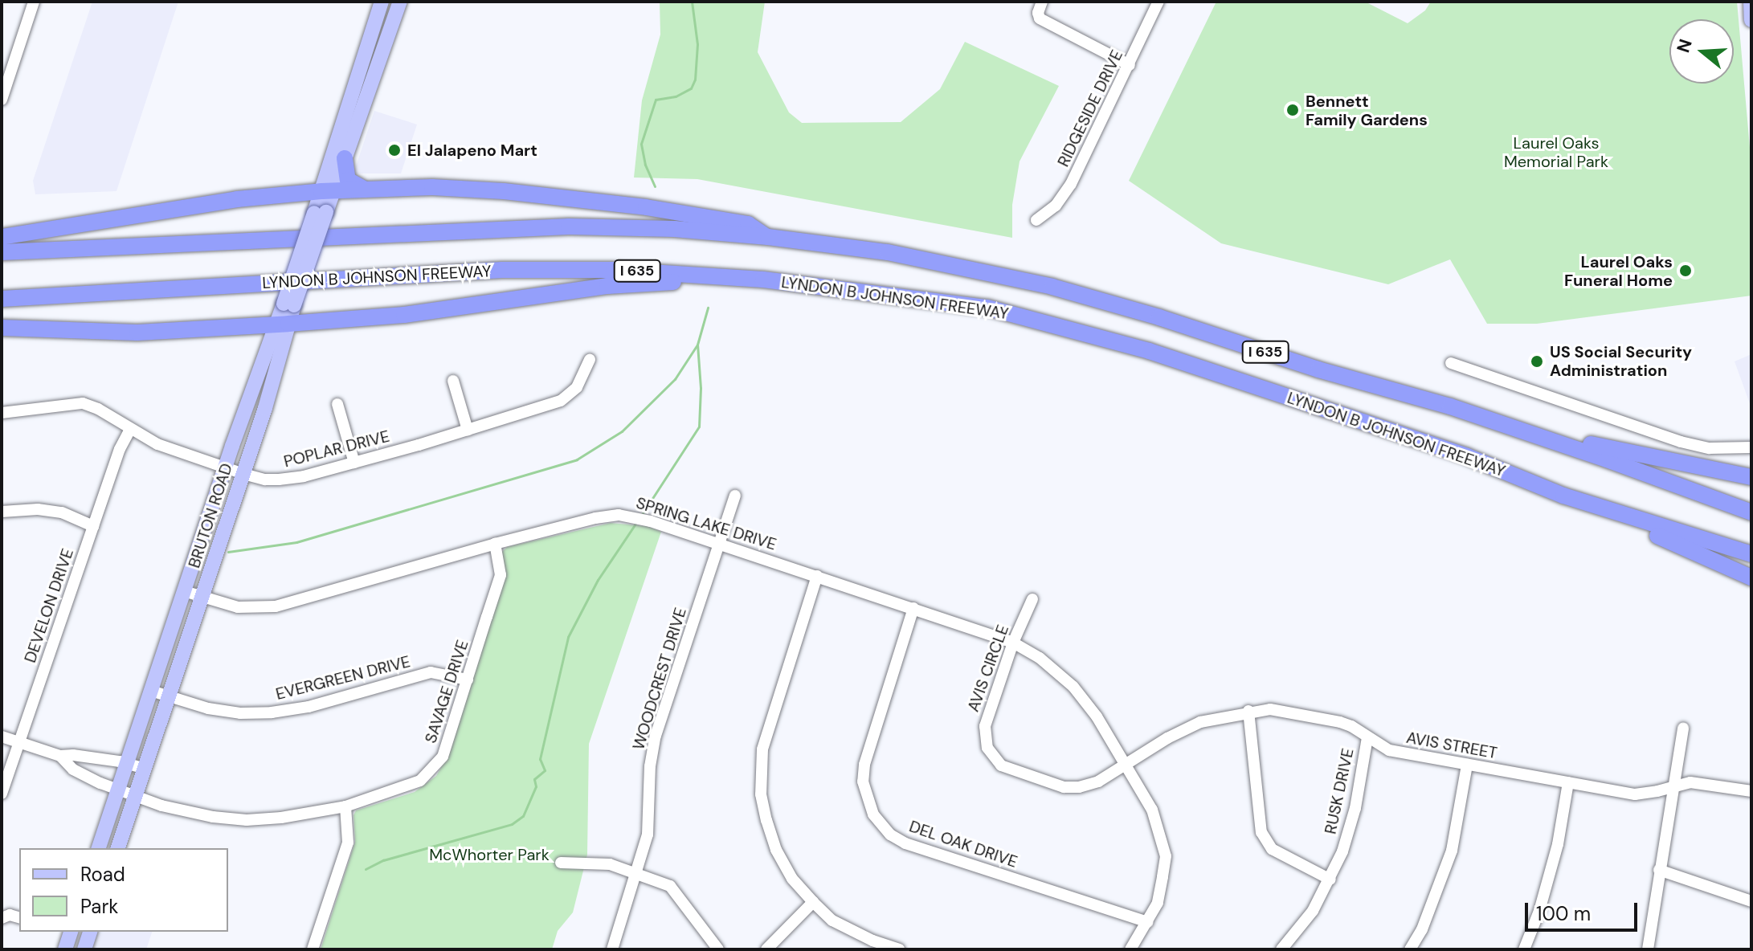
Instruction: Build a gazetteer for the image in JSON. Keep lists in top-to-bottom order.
{
  "streets": {
    "highway": ["I 635", "LYNDON B JOHNSON FREEWAY"],
    "main road": ["BRUTON ROAD"],
    "street": [
      "RIDGESIDE DRIVE",
      "POPLAR DRIVE",
      "SPRING LAKE DRIVE",
      "DEVELON DRIVE",
      "AVIS CIRCLE",
      "EVERGREEN DRIVE",
      "WOODCREST DRIVE",
      "SAVAGE DRIVE",
      "AVIS STREET",
      "RUSK DRIVE",
      "DEL OAK DRIVE"
    ]
  },
  "crossings": [
    ["POPLAR DRIVE", "BRUTON ROAD"],
    ["POPLAR DRIVE", "DEVELON DRIVE"],
    ["BRUTON ROAD", "SPRING LAKE DRIVE"],
    ["BRUTON ROAD", "EVERGREEN DRIVE"],
    ["BRUTON ROAD", "SAVAGE DRIVE"],
    ["SPRING LAKE DRIVE", "AVIS CIRCLE"],
    ["SPRING LAKE DRIVE", "WOODCREST DRIVE"],
    ["SPRING LAKE DRIVE", "SAVAGE DRIVE"],
    ["SPRING LAKE DRIVE", "AVIS STREET"],
    ["SPRING LAKE DRIVE", "DEL OAK DRIVE"],
    ["AVIS CIRCLE", "AVIS STREET"],
    ["EVERGREEN DRIVE", "SAVAGE DRIVE"],
    ["AVIS STREET", "RUSK DRIVE"]
  ],
  "parks": ["Laurel Oaks Memorial Park", "McWhorter Park"],
  "places": [
    "Bennett Family Gardens",
    "El Jalapeno Mart",
    "Laurel Oaks Funeral Home",
    "US Social Security Administration"
  ],
  "legend": ["Road", "Park"],
  "scale_bar": "100 m",
  "north": "left"
}
